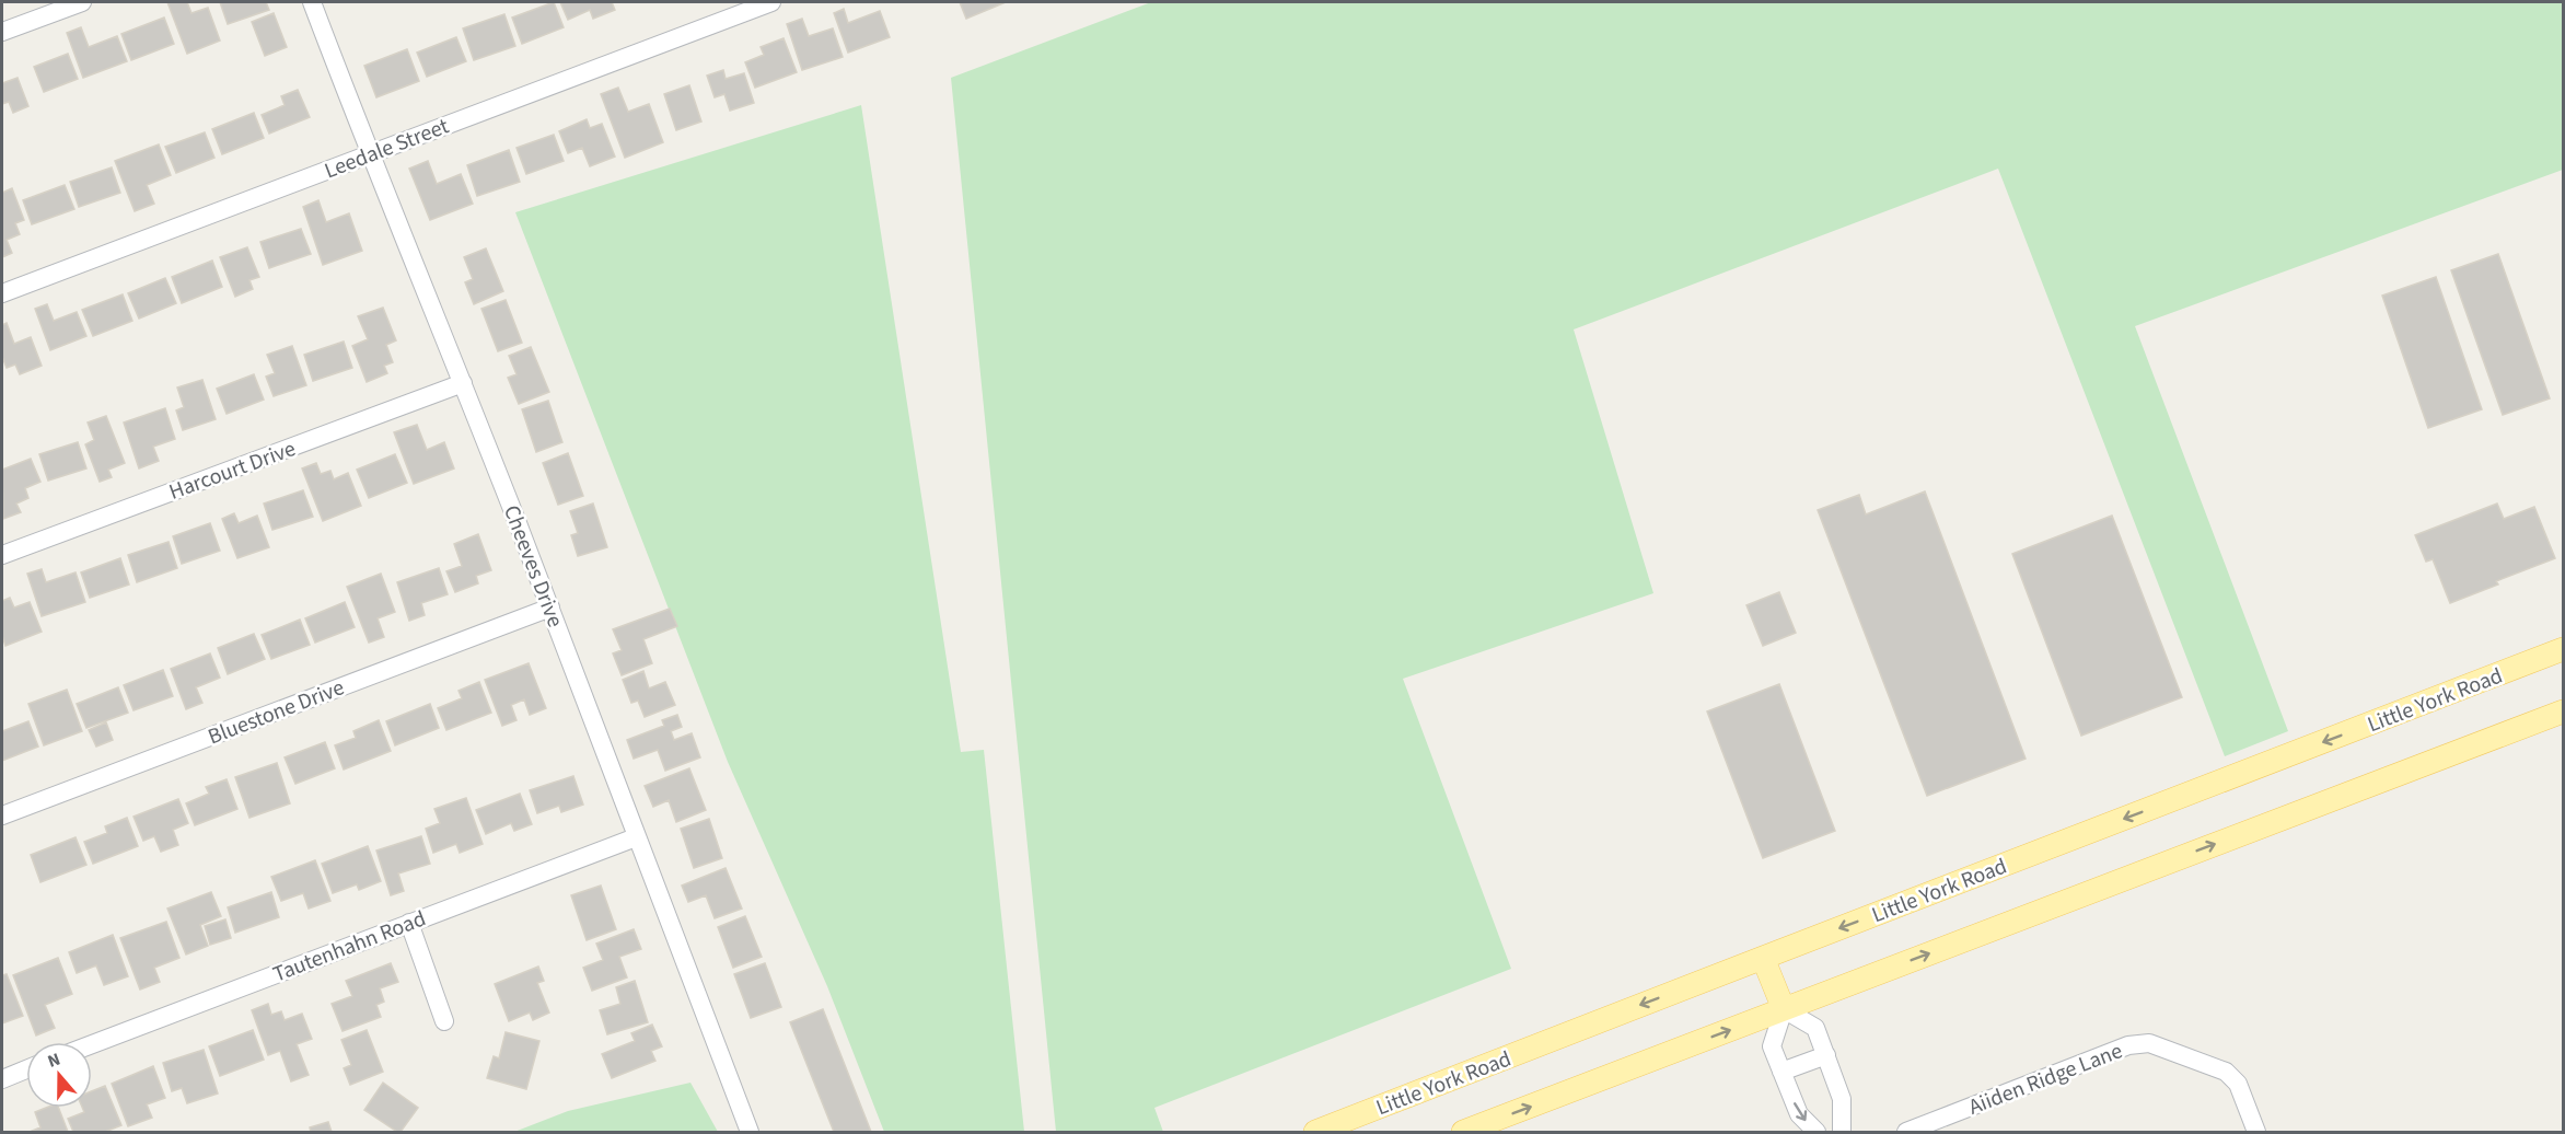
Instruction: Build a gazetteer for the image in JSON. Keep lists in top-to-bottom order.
{
  "streets": {
    "main road": ["Little York Road"],
    "street": [
      "Leedale Street",
      "Harcourt Drive",
      "Cheeves Drive",
      "Bluestone Drive",
      "Tautenhahn Road",
      "Aiiden Ridge Lane"
    ]
  },
  "crossings": [
    ["Leedale Street", "Cheeves Drive"],
    ["Harcourt Drive", "Cheeves Drive"],
    ["Cheeves Drive", "Bluestone Drive"],
    ["Cheeves Drive", "Tautenhahn Road"]
  ],
  "north": "top"
}
